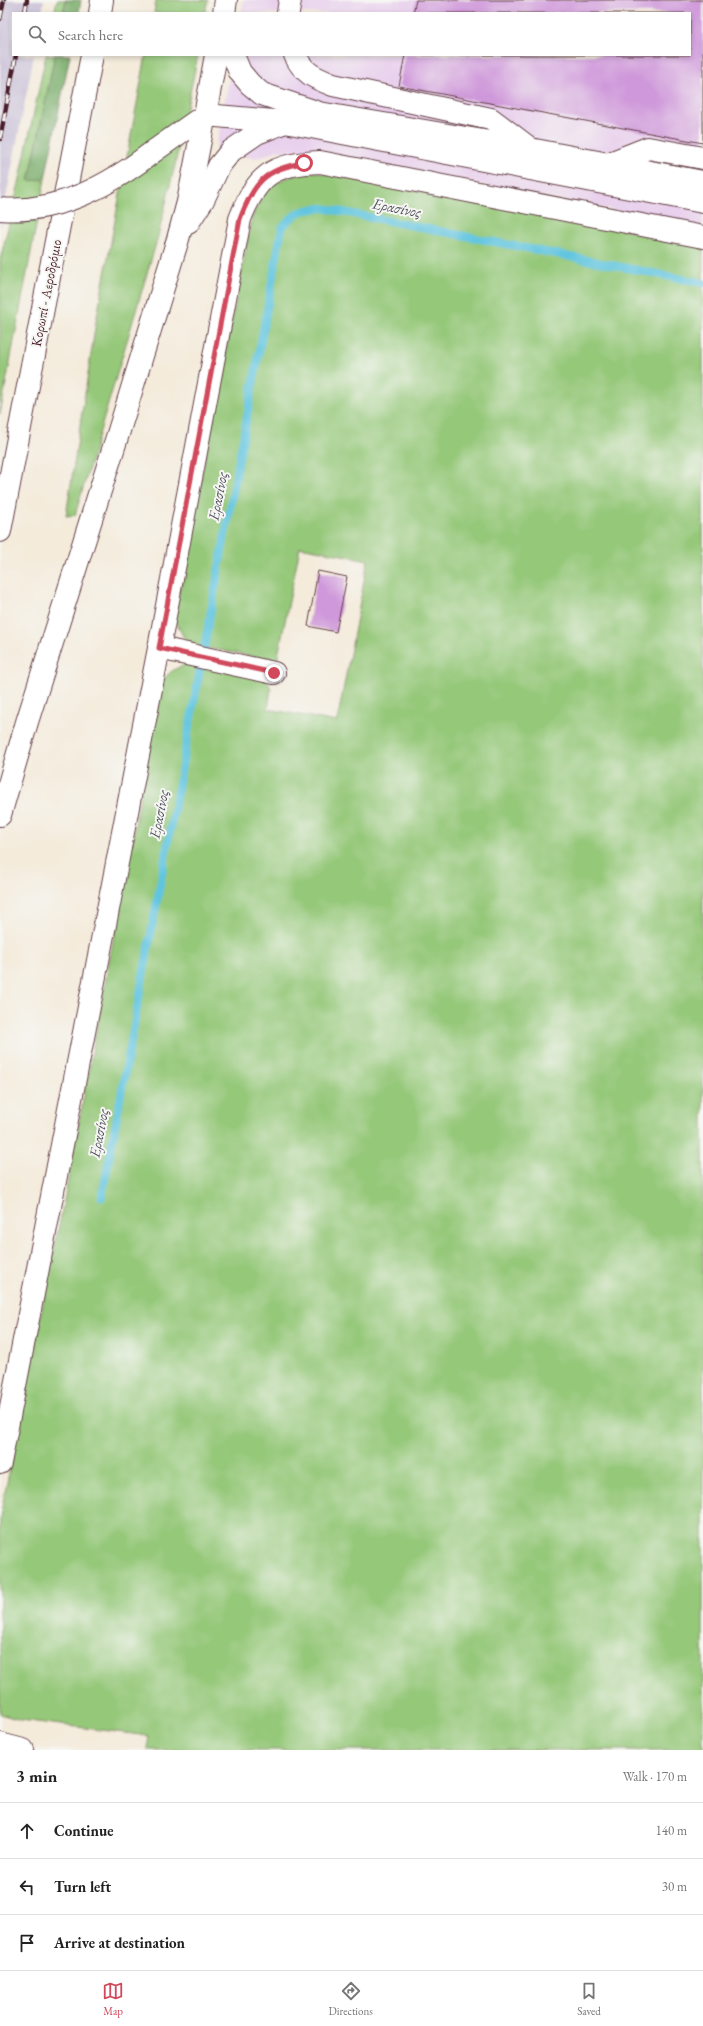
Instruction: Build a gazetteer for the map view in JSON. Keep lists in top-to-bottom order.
{
  "streets": {
    "main road": ["Κορωπί - Αεροδρόμιο"]
  },
  "water": ["Ερασίνος"],
  "page": {
    "search": "Search here",
    "heading": ["3 min", "Walk · 170 m"],
    "list": [
      ["Continue", "140 m"],
      ["Turn left", "30 m"],
      "Arrive at destination"
    ],
    "nav": ["Map", "Directions", "Saved"]
  }
}
